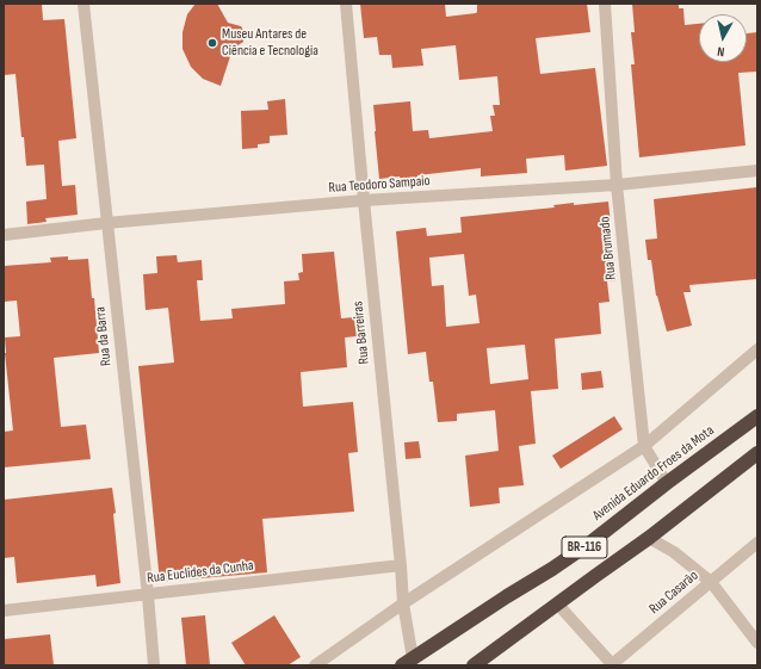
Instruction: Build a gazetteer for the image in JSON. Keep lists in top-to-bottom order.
{
  "streets": {
    "highway": ["Avenida Eduardo Froes da Mota", "BR-116"],
    "street": [
      "Rua Teodoro Sampaio",
      "Rua Brumado",
      "Rua Barreiras",
      "Rua da Barra",
      "Rua Euclides da Cunha",
      "Rua Casarão"
    ]
  },
  "crossings": [
    ["Rua Teodoro Sampaio", "Rua Brumado"],
    ["Rua Teodoro Sampaio", "Rua Barreiras"],
    ["Rua Teodoro Sampaio", "Rua da Barra"],
    ["Rua Brumado", "Avenida Eduardo Froes da Mota"],
    ["Rua Barreiras", "Avenida Eduardo Froes da Mota"],
    ["Rua Barreiras", "Rua Euclides da Cunha"],
    ["Rua da Barra", "Rua Euclides da Cunha"]
  ],
  "places": ["Museu Antares de Ciência e Tecnologia"],
  "north": "bottom"
}
